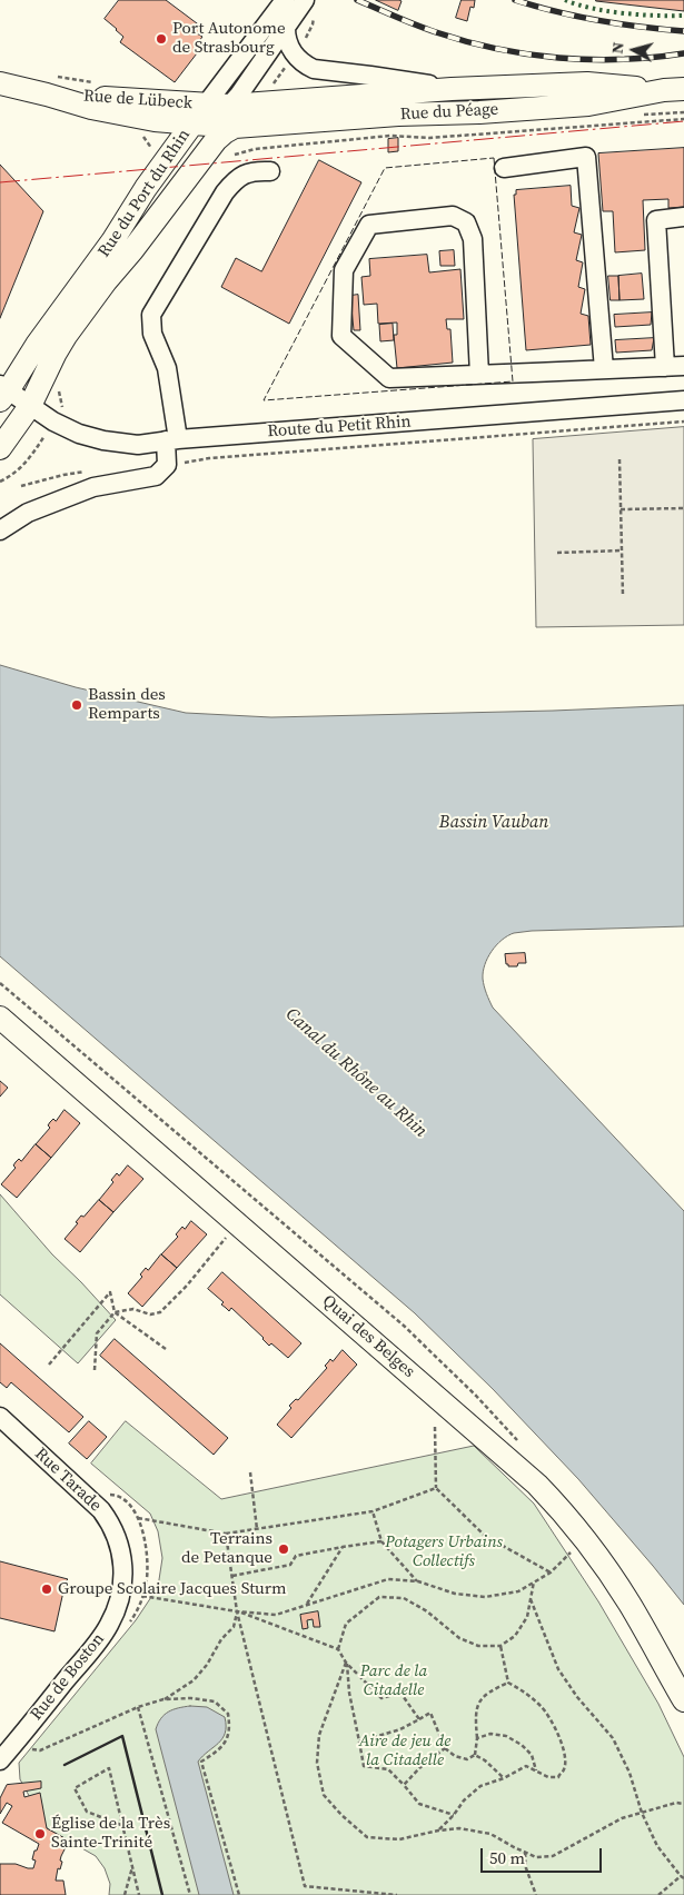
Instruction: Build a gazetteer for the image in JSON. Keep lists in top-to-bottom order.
{
  "streets": {
    "main road": [
      "Rue de Lübeck",
      "Rue du Péage",
      "Rue du Port du Rhin",
      "Quai des Belges"
    ],
    "street": ["Route du Petit Rhin", "Rue Tarade", "Rue de Boston"]
  },
  "crossings": [
    ["Rue de Lübeck", "Rue du Péage"],
    ["Rue de Lübeck", "Rue du Port du Rhin"],
    ["Rue du Péage", "Rue du Port du Rhin"],
    ["Rue du Port du Rhin", "Route du Petit Rhin"],
    ["Rue Tarade", "Rue de Boston"]
  ],
  "water": ["Bassin Vauban", "Canal du Rhône au Rhin"],
  "parks": ["Potagers Urbains Collectifs", "Parc de la Citadelle", "Aire de jeu de la Citadelle"],
  "places": [
    "Port Autonome de Strasbourg",
    "Bassin des Remparts",
    "Terrains de Petanque",
    "Groupe Scolaire Jacques Sturm",
    "Église de la Très Sainte-Trinité"
  ],
  "scale_bar": "50 m",
  "north": "left"
}
